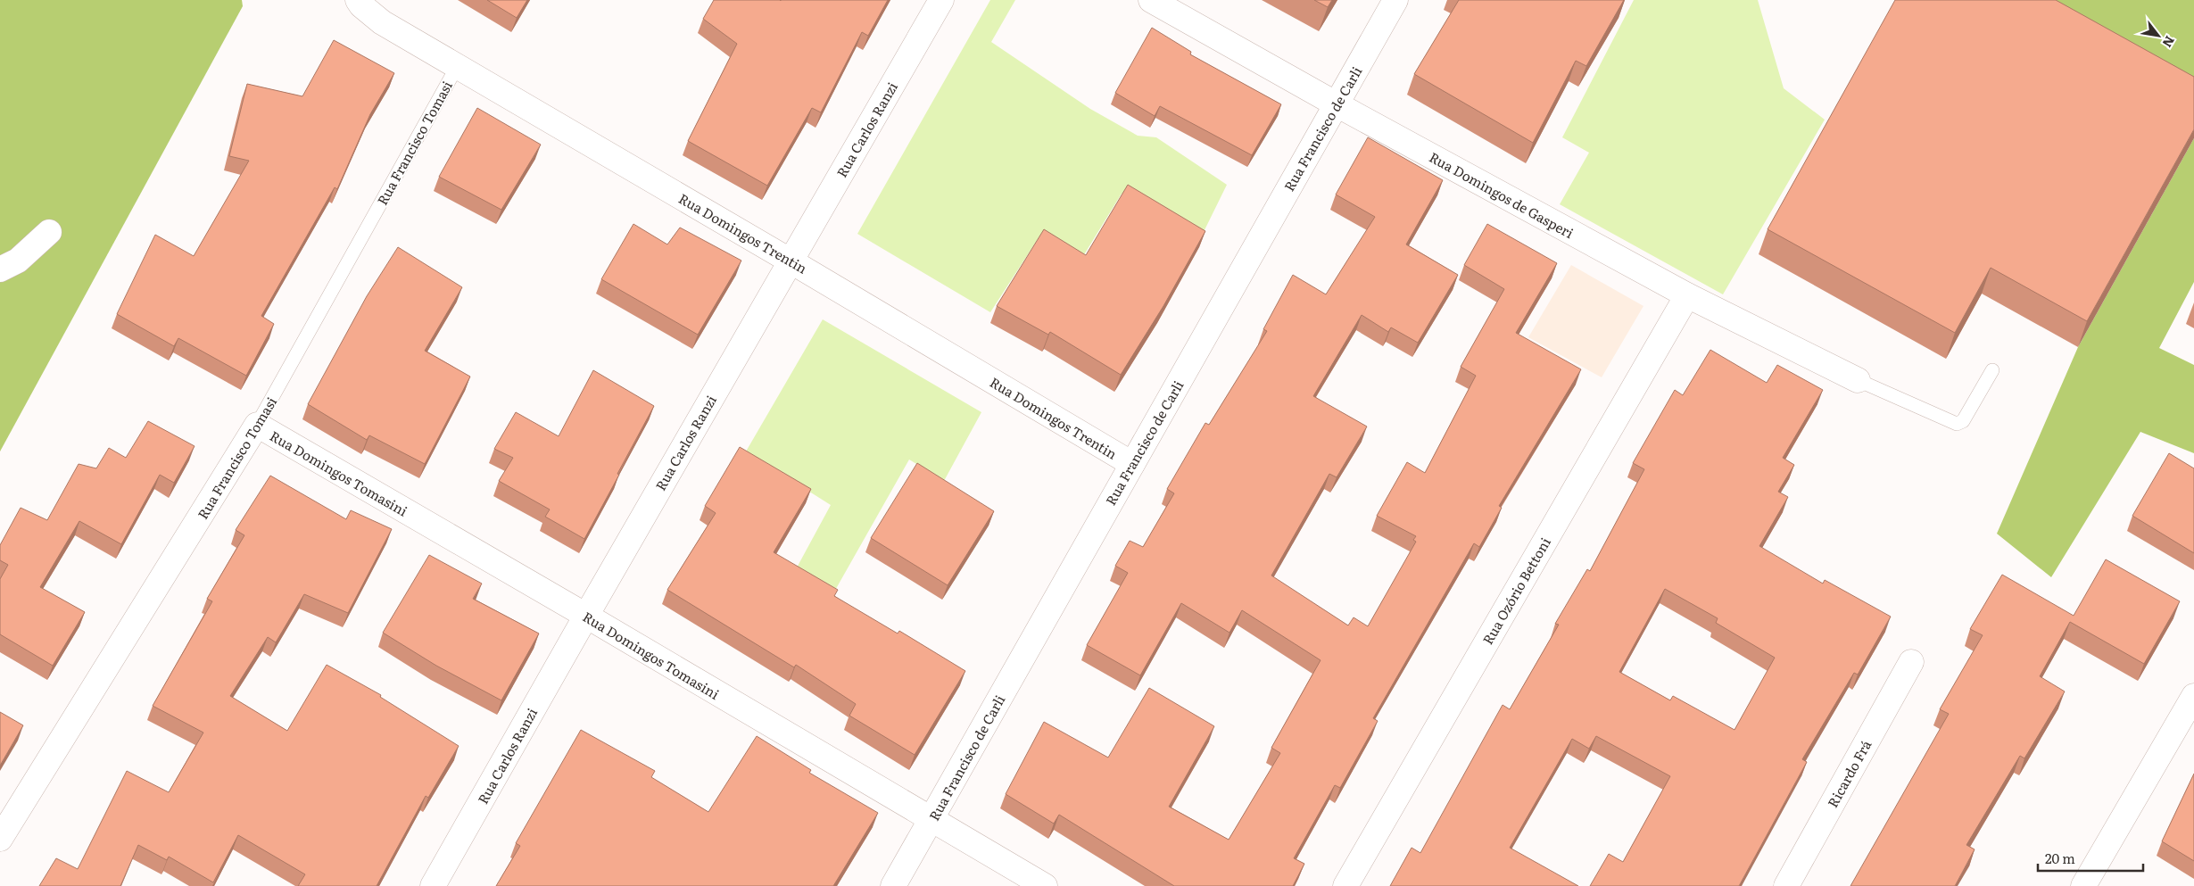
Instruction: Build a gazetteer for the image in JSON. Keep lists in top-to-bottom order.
{
  "streets": {
    "street": [
      "Rua Francisco de Carli",
      "Rua Carlos Ranzi",
      "Rua Francisco Tomasi",
      "Rua Domingos de Gasperi",
      "Rua Domingos Trentin",
      "Rua Domingos Tomasini",
      "Rua Ozório Bettoni",
      "Ricardo Frá"
    ]
  },
  "crossings": [
    ["Rua Francisco de Carli", "Rua Domingos de Gasperi"],
    ["Rua Francisco de Carli", "Rua Domingos Trentin"],
    ["Rua Francisco de Carli", "Rua Domingos Tomasini"],
    ["Rua Carlos Ranzi", "Rua Domingos Trentin"],
    ["Rua Carlos Ranzi", "Rua Domingos Tomasini"],
    ["Rua Francisco Tomasi", "Rua Domingos Trentin"],
    ["Rua Francisco Tomasi", "Rua Domingos Tomasini"],
    ["Rua Domingos de Gasperi", "Rua Ozório Bettoni"]
  ],
  "scale_bar": "20 m",
  "north": "bottom right"
}
